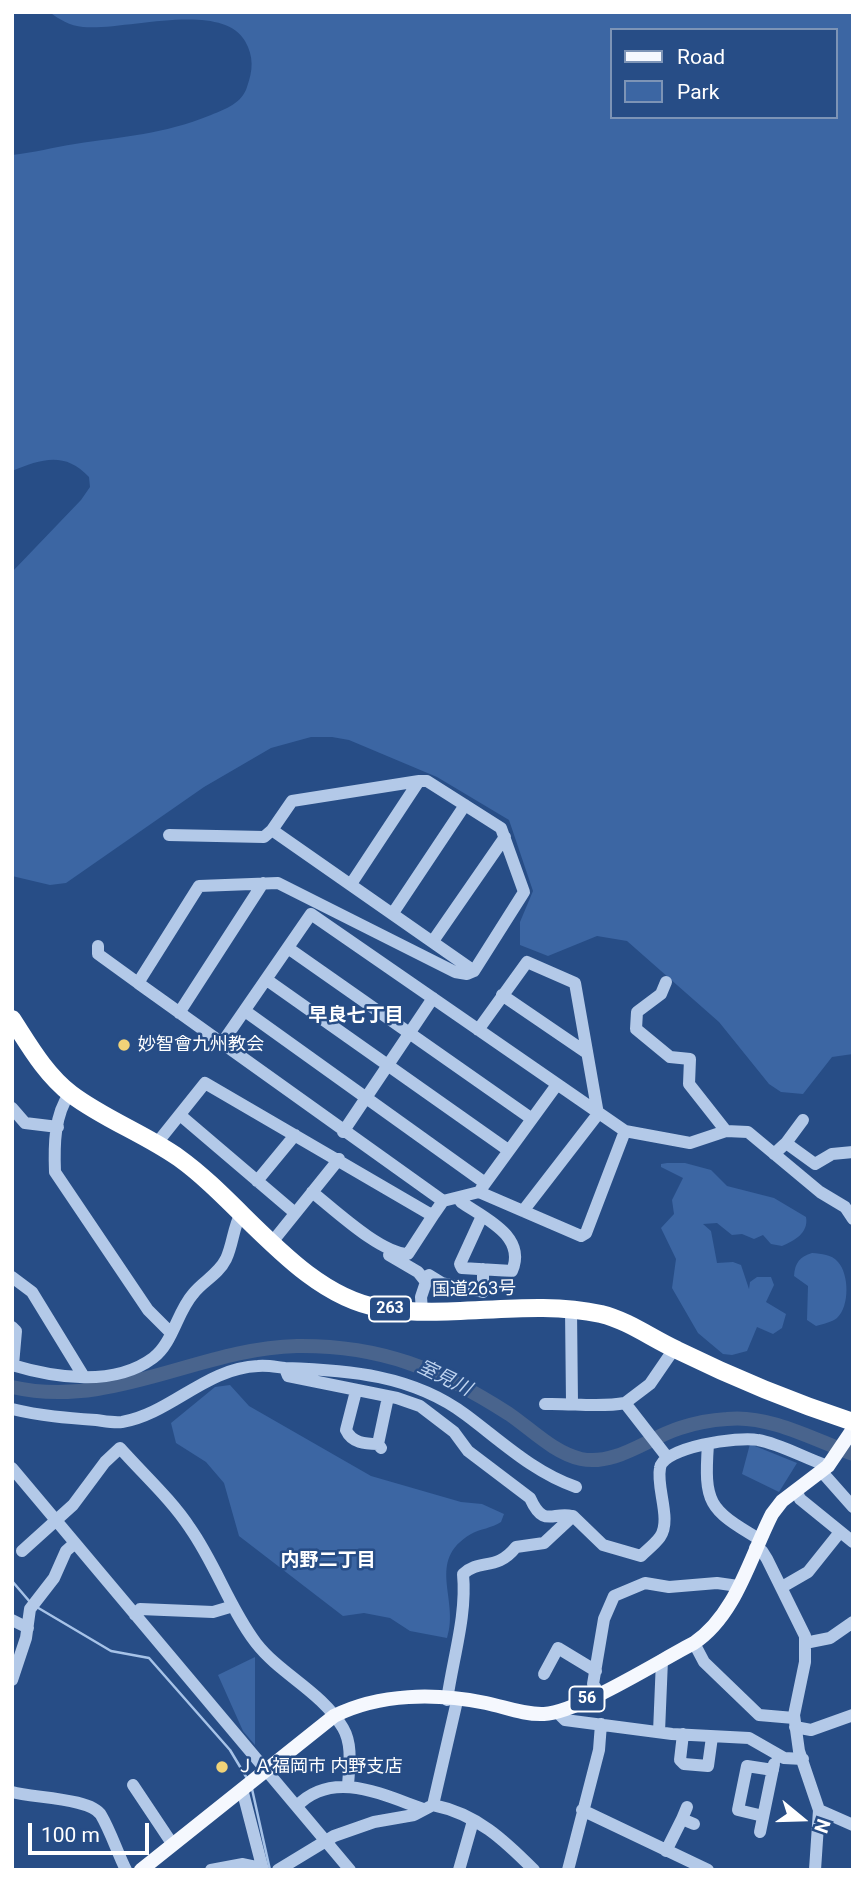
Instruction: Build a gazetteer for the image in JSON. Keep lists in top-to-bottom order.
{
  "streets": {
    "highway": ["国道263号", "263"],
    "main road": ["56"]
  },
  "districts": ["早良七丁目", "内野二丁目"],
  "water": ["室見川"],
  "places": ["妙智會九州教会", "ＪＡ福岡市 内野支店"],
  "legend": ["Road", "Park"],
  "scale_bar": "100 m",
  "north": "right"
}
